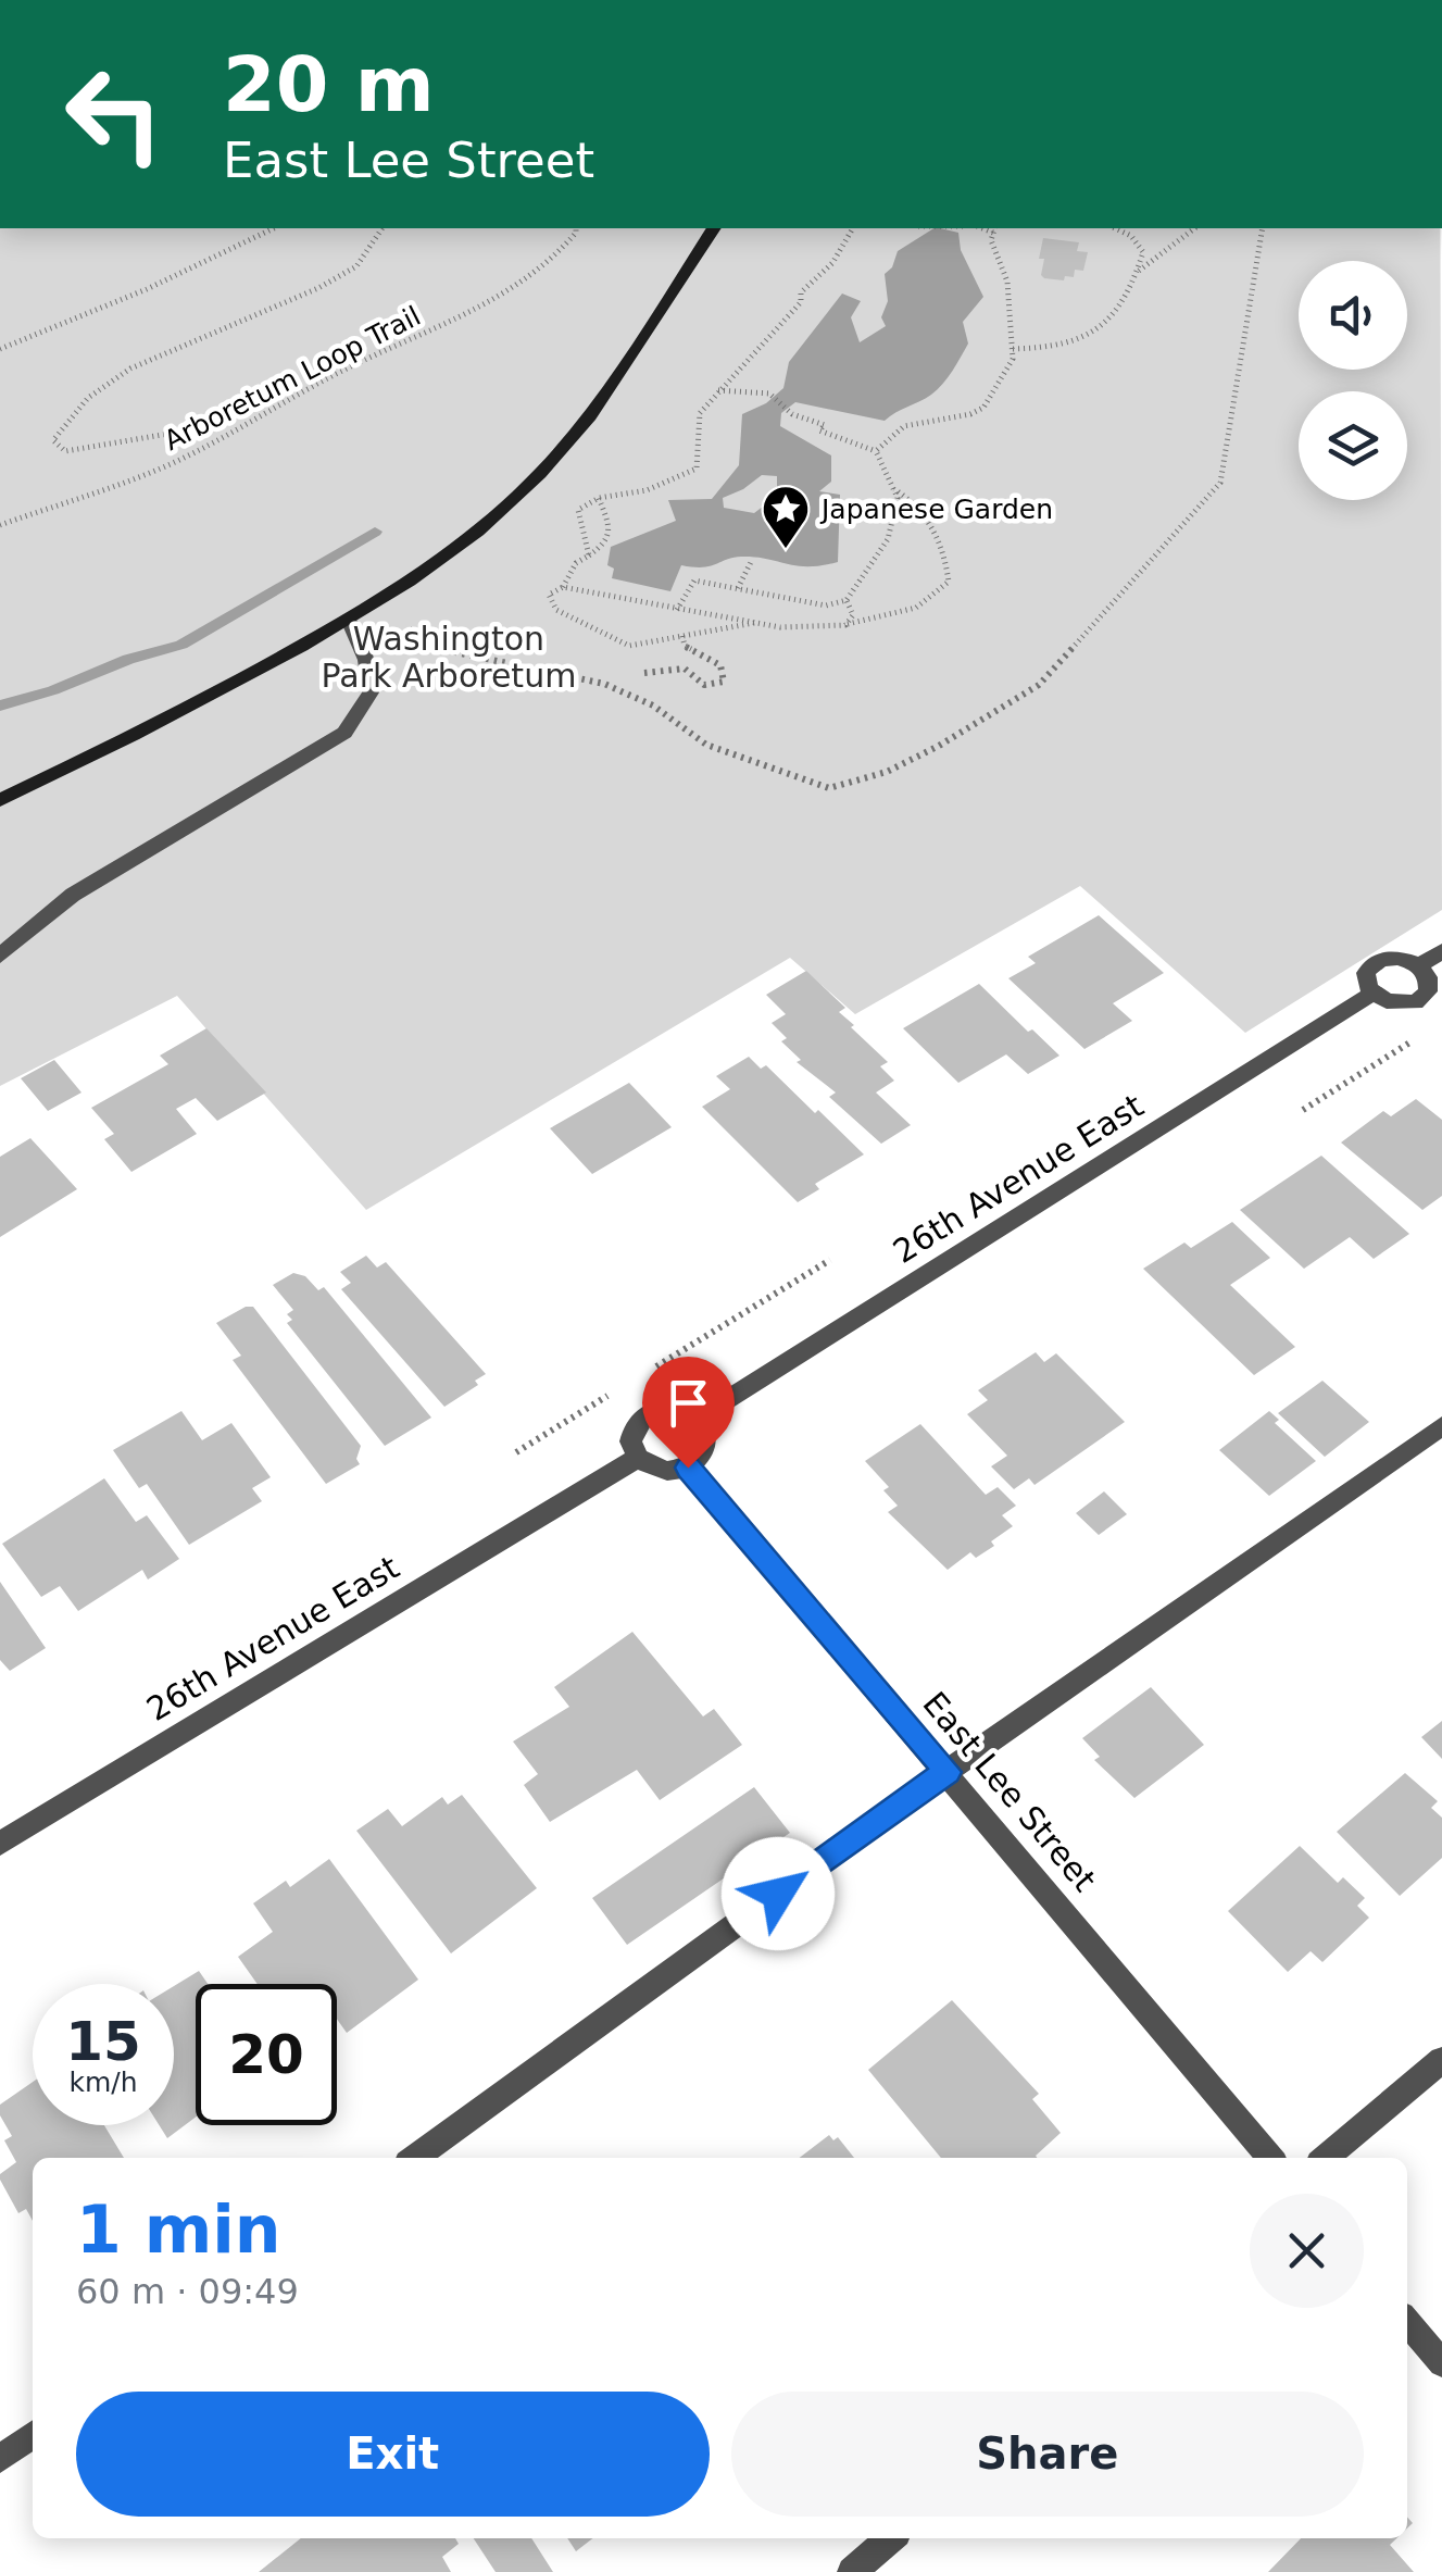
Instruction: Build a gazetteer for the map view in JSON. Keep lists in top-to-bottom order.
{
  "streets": {
    "street": ["26th Avenue East", "East Lee Street"],
    "path": ["Arboretum Loop Trail"]
  },
  "crossings": [
    ["26th Avenue East", "East Lee Street"]
  ],
  "parks": ["Washington Park Arboretum"],
  "places": {
    "place": ["Japanese Garden"]
  },
  "page": {
    "turn": ["20 m", "East Lee Street"],
    "speed": "15 km/h",
    "limit": "20",
    "heading": ["1 min", "60 m · 09:49"],
    "buttons": ["Exit", "Share"]
  }
}
